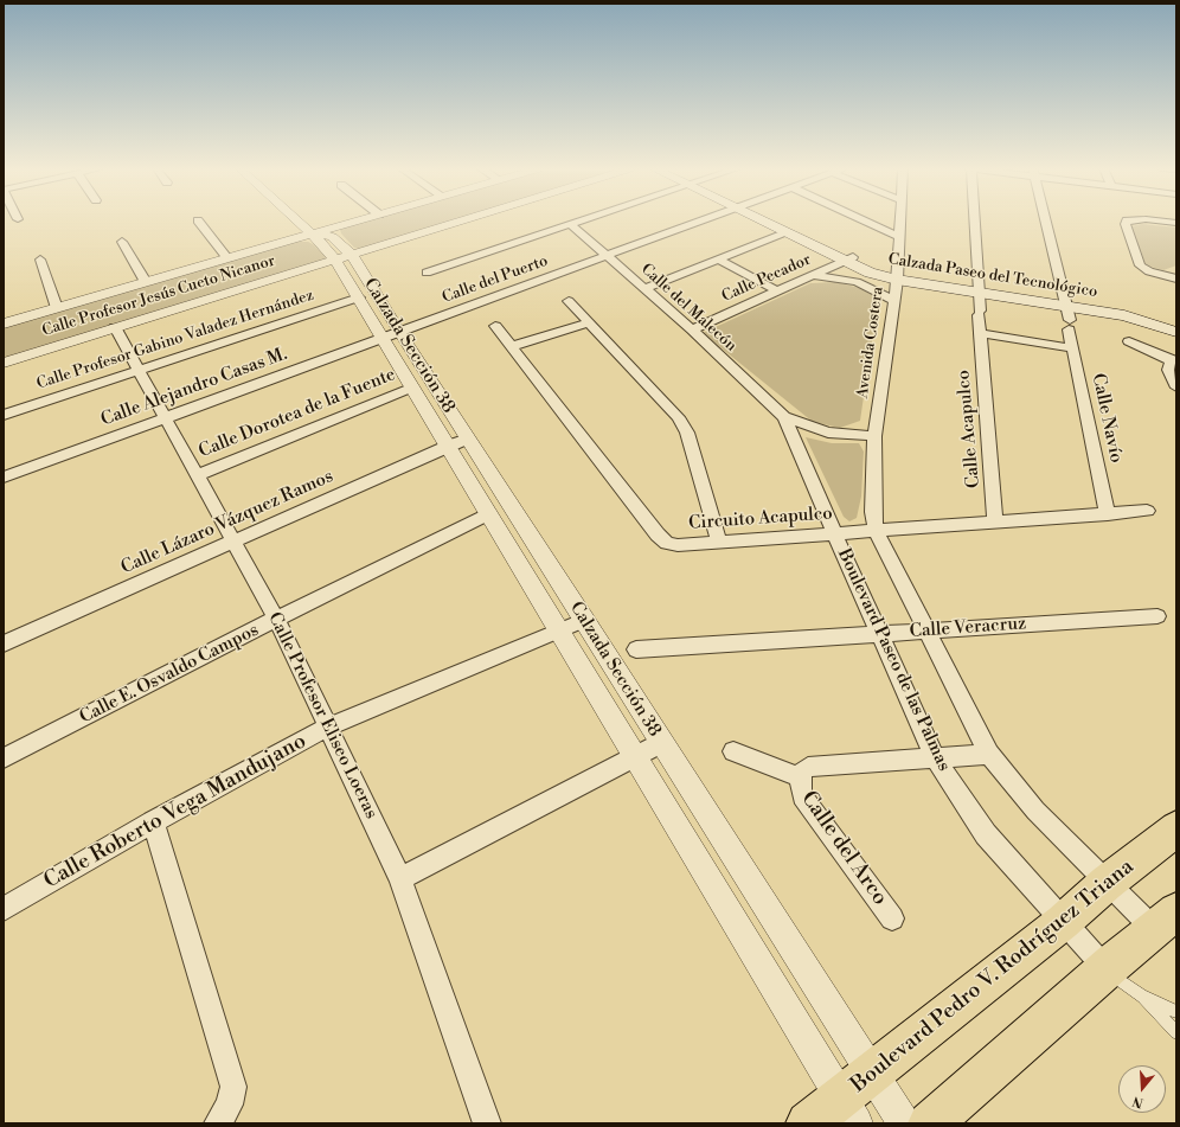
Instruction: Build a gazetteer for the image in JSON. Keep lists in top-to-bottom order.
{
  "streets": {
    "main road": ["Calzada Paseo del Tecnológico", "Boulevard Pedro V. Rodríguez Triana"],
    "street": [
      "Calle Pecador",
      "Calle del Puerto",
      "Calle Profesor Jesús Cueto Nicanor",
      "Calle del Malecón",
      "Calle Profesor Gabino Valadez Hernández",
      "Avenida Costera",
      "Calzada Sección 38",
      "Calle Alejandro Casas M.",
      "Calle Dorotea de la Fuente",
      "Calle Navío",
      "Calle Acapulco",
      "Circuito Acapulco",
      "Calle Lázaro Vázquez Ramos",
      "Calle Veracruz",
      "Boulevard Paseo de las Palmas",
      "Calle E. Osvaldo Campos",
      "Calle Profesor Eliseo Loeras",
      "Calle Roberto Vega Mandujano",
      "Calle del Arco"
    ]
  },
  "crossings": [
    ["Calzada Paseo del Tecnológico", "Calle Pecador"],
    ["Calzada Paseo del Tecnológico", "Avenida Costera"],
    ["Calzada Paseo del Tecnológico", "Calle Navío"],
    ["Calzada Paseo del Tecnológico", "Calle Acapulco"],
    ["Calle Pecador", "Calle del Malecón"],
    ["Calle del Puerto", "Calle del Malecón"],
    ["Calle del Puerto", "Calzada Sección 38"],
    ["Calle del Puerto", "Calle Alejandro Casas M."],
    ["Calle Profesor Jesús Cueto Nicanor", "Calzada Sección 38"],
    ["Calle Profesor Jesús Cueto Nicanor", "Calle Profesor Eliseo Loeras"],
    ["Calle del Malecón", "Boulevard Paseo de las Palmas"],
    ["Calle Profesor Gabino Valadez Hernández", "Calzada Sección 38"],
    ["Calle Profesor Gabino Valadez Hernández", "Calle Profesor Eliseo Loeras"],
    ["Calzada Sección 38", "Calle Alejandro Casas M."],
    ["Calzada Sección 38", "Calle Dorotea de la Fuente"],
    ["Calzada Sección 38", "Calle Lázaro Vázquez Ramos"],
    ["Calzada Sección 38", "Calle E. Osvaldo Campos"],
    ["Calzada Sección 38", "Calle Roberto Vega Mandujano"],
    ["Calzada Sección 38", "Boulevard Pedro V. Rodríguez Triana"],
    ["Calle Alejandro Casas M.", "Calle Profesor Eliseo Loeras"],
    ["Calle Dorotea de la Fuente", "Calle Profesor Eliseo Loeras"],
    ["Calle Navío", "Circuito Acapulco"],
    ["Calle Acapulco", "Circuito Acapulco"],
    ["Circuito Acapulco", "Boulevard Paseo de las Palmas"],
    ["Calle Lázaro Vázquez Ramos", "Calle Profesor Eliseo Loeras"],
    ["Calle Veracruz", "Boulevard Paseo de las Palmas"],
    ["Boulevard Paseo de las Palmas", "Calle del Arco"],
    ["Boulevard Paseo de las Palmas", "Boulevard Pedro V. Rodríguez Triana"],
    ["Calle E. Osvaldo Campos", "Calle Profesor Eliseo Loeras"],
    ["Calle Profesor Eliseo Loeras", "Calle Roberto Vega Mandujano"]
  ],
  "north": "bottom"
}
